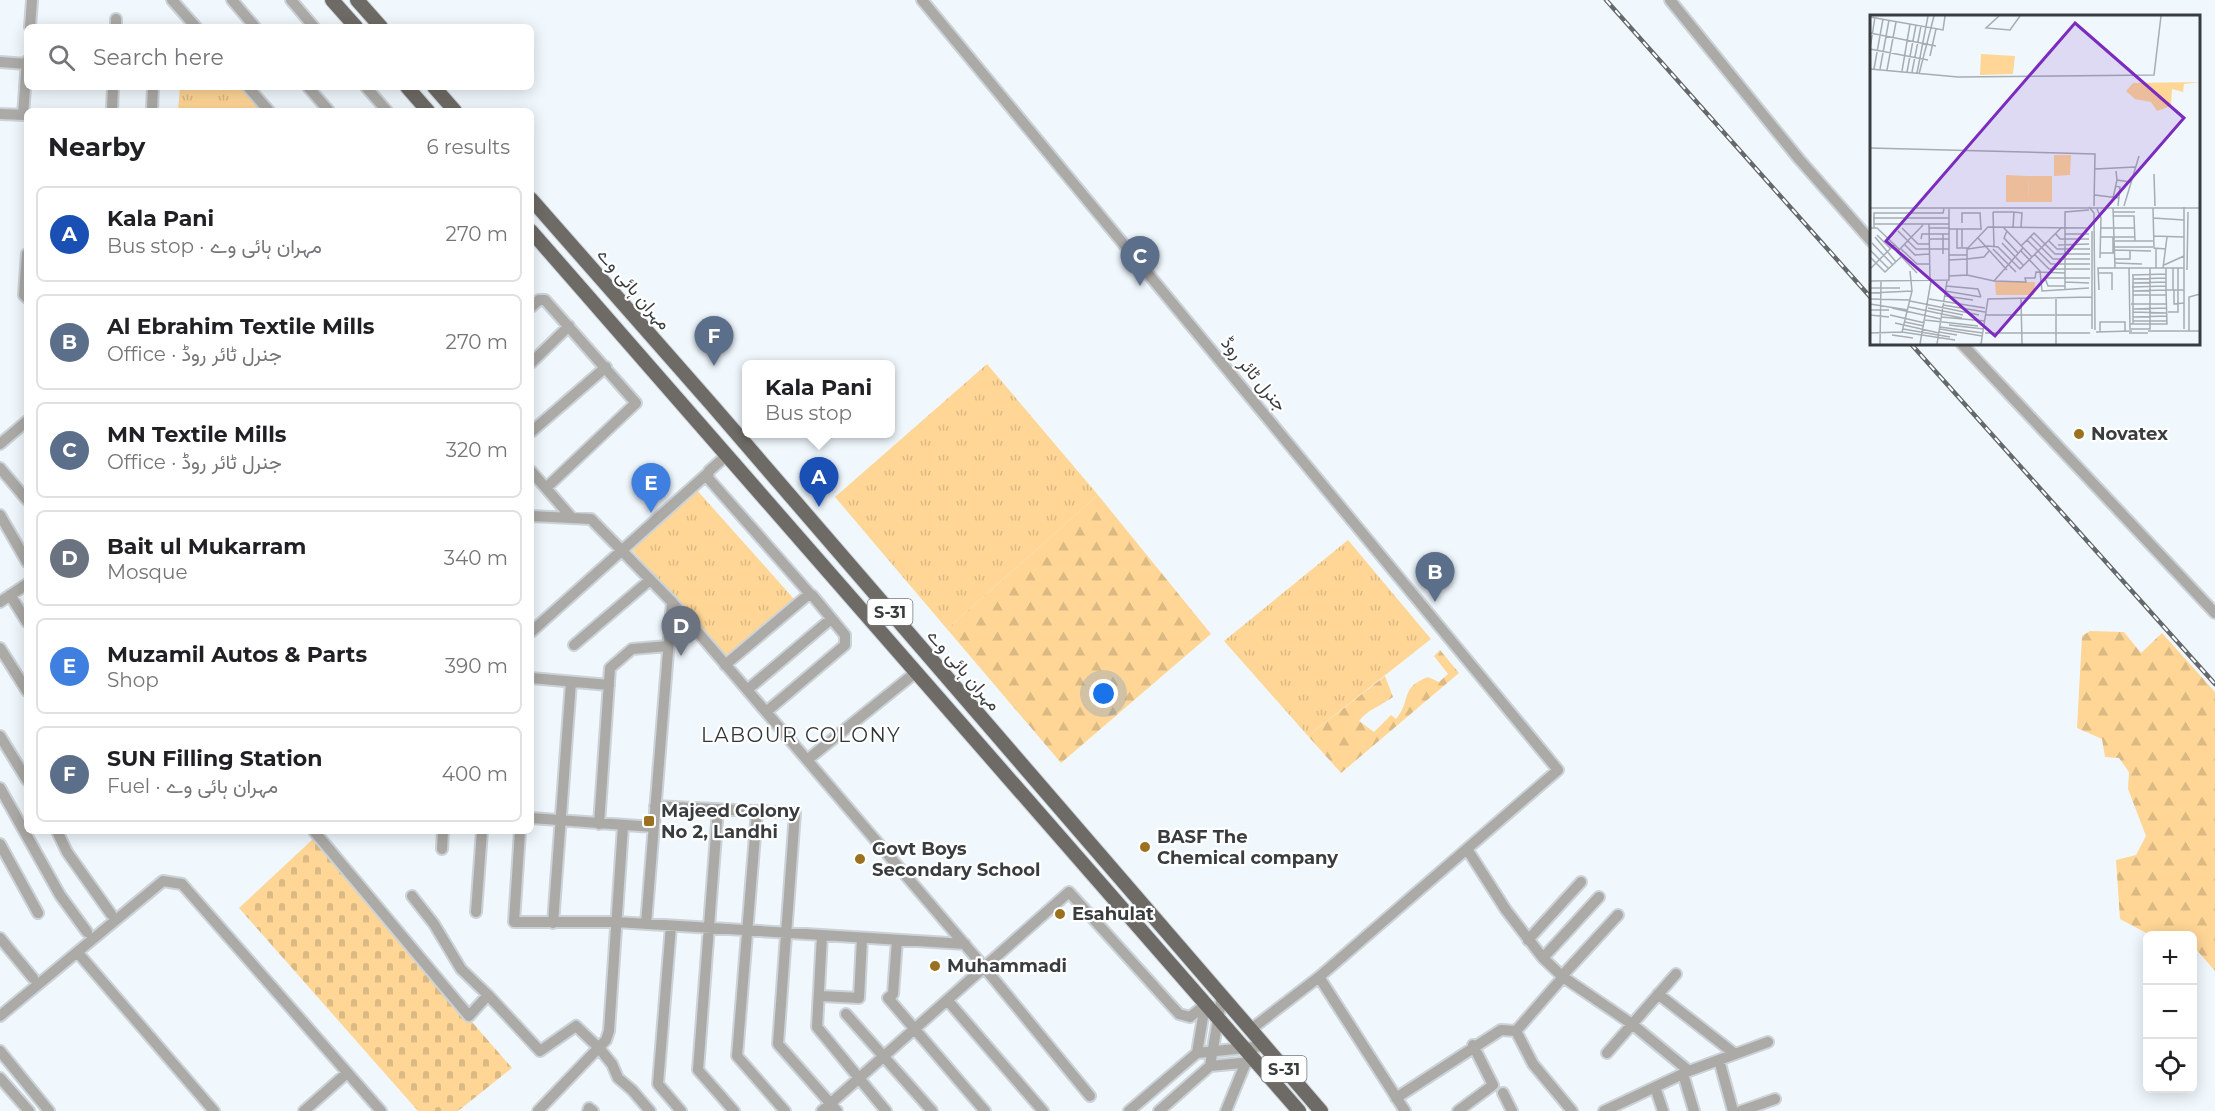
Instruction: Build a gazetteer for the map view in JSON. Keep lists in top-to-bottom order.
{
  "streets": {
    "main road": ["مہران ہائی وے", "S-31"],
    "street": ["جنرل ٹائر روڈ"]
  },
  "districts": ["LABOUR COLONY"],
  "places": {
    "other": [
      "Novatex",
      "BASF The Chemical company",
      "Govt Boys Secondary School",
      "Esahulat",
      "Muhammadi"
    ],
    "transit": ["Majeed Colony No 2, Landhi"]
  },
  "page": {
    "search": "Search here",
    "heading": ["Nearby", "6 results"],
    "list": [
      {
        "mark": "A",
        "name": "Kala Pani",
        "note": "Bus stop · مہران ہائی وے",
        "value": "270 m"
      },
      {
        "mark": "B",
        "name": "Al Ebrahim Textile Mills",
        "note": "Office · جنرل ٹائر روڈ",
        "value": "270 m"
      },
      {
        "mark": "C",
        "name": "MN Textile Mills",
        "note": "Office · جنرل ٹائر روڈ",
        "value": "320 m"
      },
      {
        "mark": "D",
        "name": "Bait ul Mukarram",
        "note": "Mosque",
        "value": "340 m"
      },
      {
        "mark": "E",
        "name": "Muzamil Autos & Parts",
        "note": "Shop",
        "value": "390 m"
      },
      {
        "mark": "F",
        "name": "SUN Filling Station",
        "note": "Fuel · مہران ہائی وے",
        "value": "400 m"
      }
    ],
    "pins": [
      "C",
      "F",
      "A",
      "E",
      "B",
      "D"
    ],
    "popup": ["Kala Pani", "Bus stop"],
    "map_buttons": ["+", "−"]
  }
}
